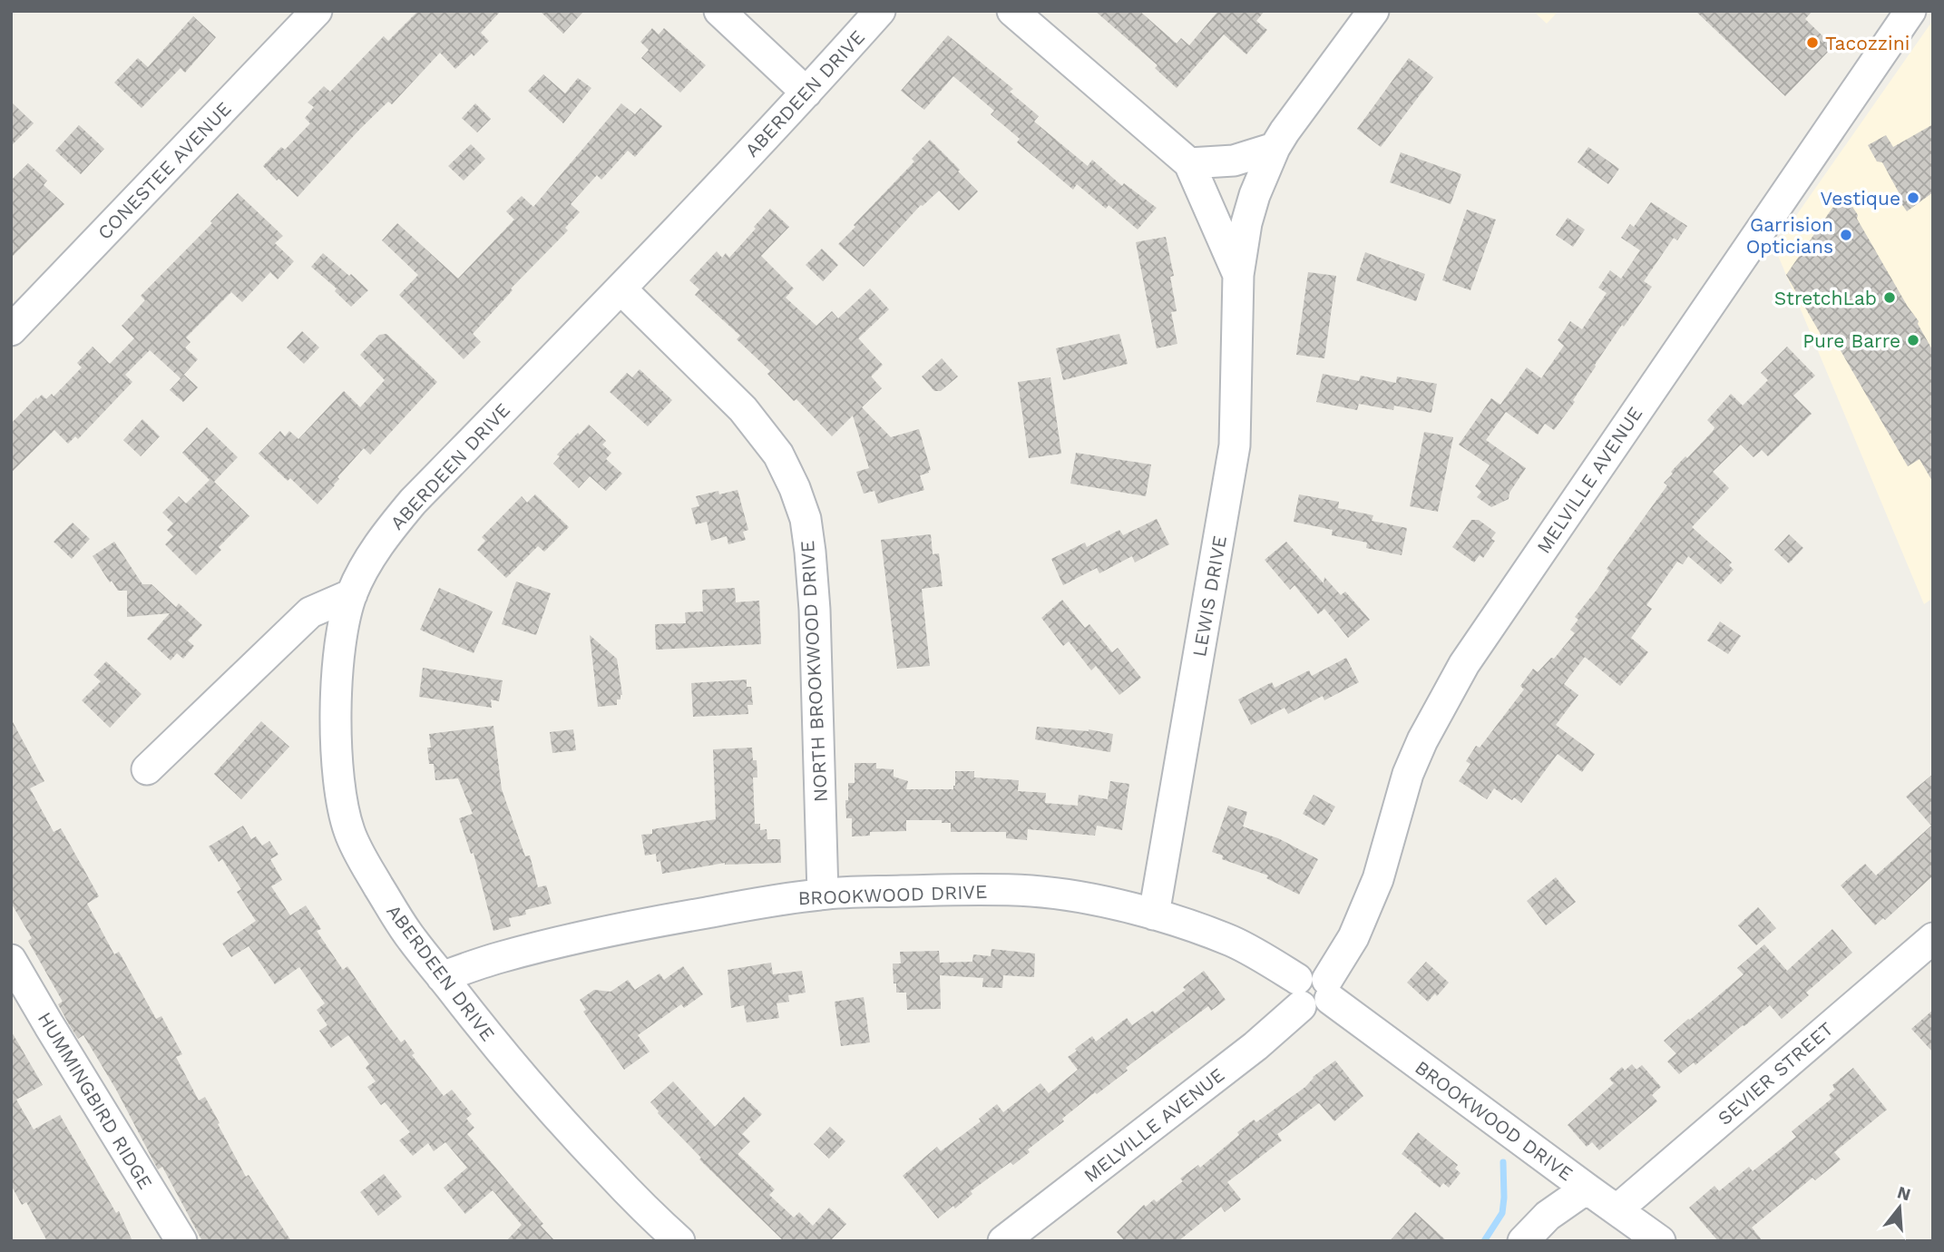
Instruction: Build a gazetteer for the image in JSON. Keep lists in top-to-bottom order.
{
  "streets": {
    "street": [
      "ABERDEEN DRIVE",
      "CONESTEE AVENUE",
      "MELVILLE AVENUE",
      "LEWIS DRIVE",
      "NORTH BROOKWOOD DRIVE",
      "BROOKWOOD DRIVE",
      "SEVIER STREET",
      "HUMMINGBIRD RIDGE"
    ]
  },
  "crossings": [
    ["ABERDEEN DRIVE", "NORTH BROOKWOOD DRIVE"],
    ["ABERDEEN DRIVE", "BROOKWOOD DRIVE"],
    ["MELVILLE AVENUE", "BROOKWOOD DRIVE"],
    ["LEWIS DRIVE", "BROOKWOOD DRIVE"],
    ["NORTH BROOKWOOD DRIVE", "BROOKWOOD DRIVE"],
    ["BROOKWOOD DRIVE", "SEVIER STREET"]
  ],
  "places": [
    "Tacozzini",
    "Vestique",
    "Garrision Opticians",
    "StretchLab",
    "Pure Barre"
  ],
  "north": "top"
}
